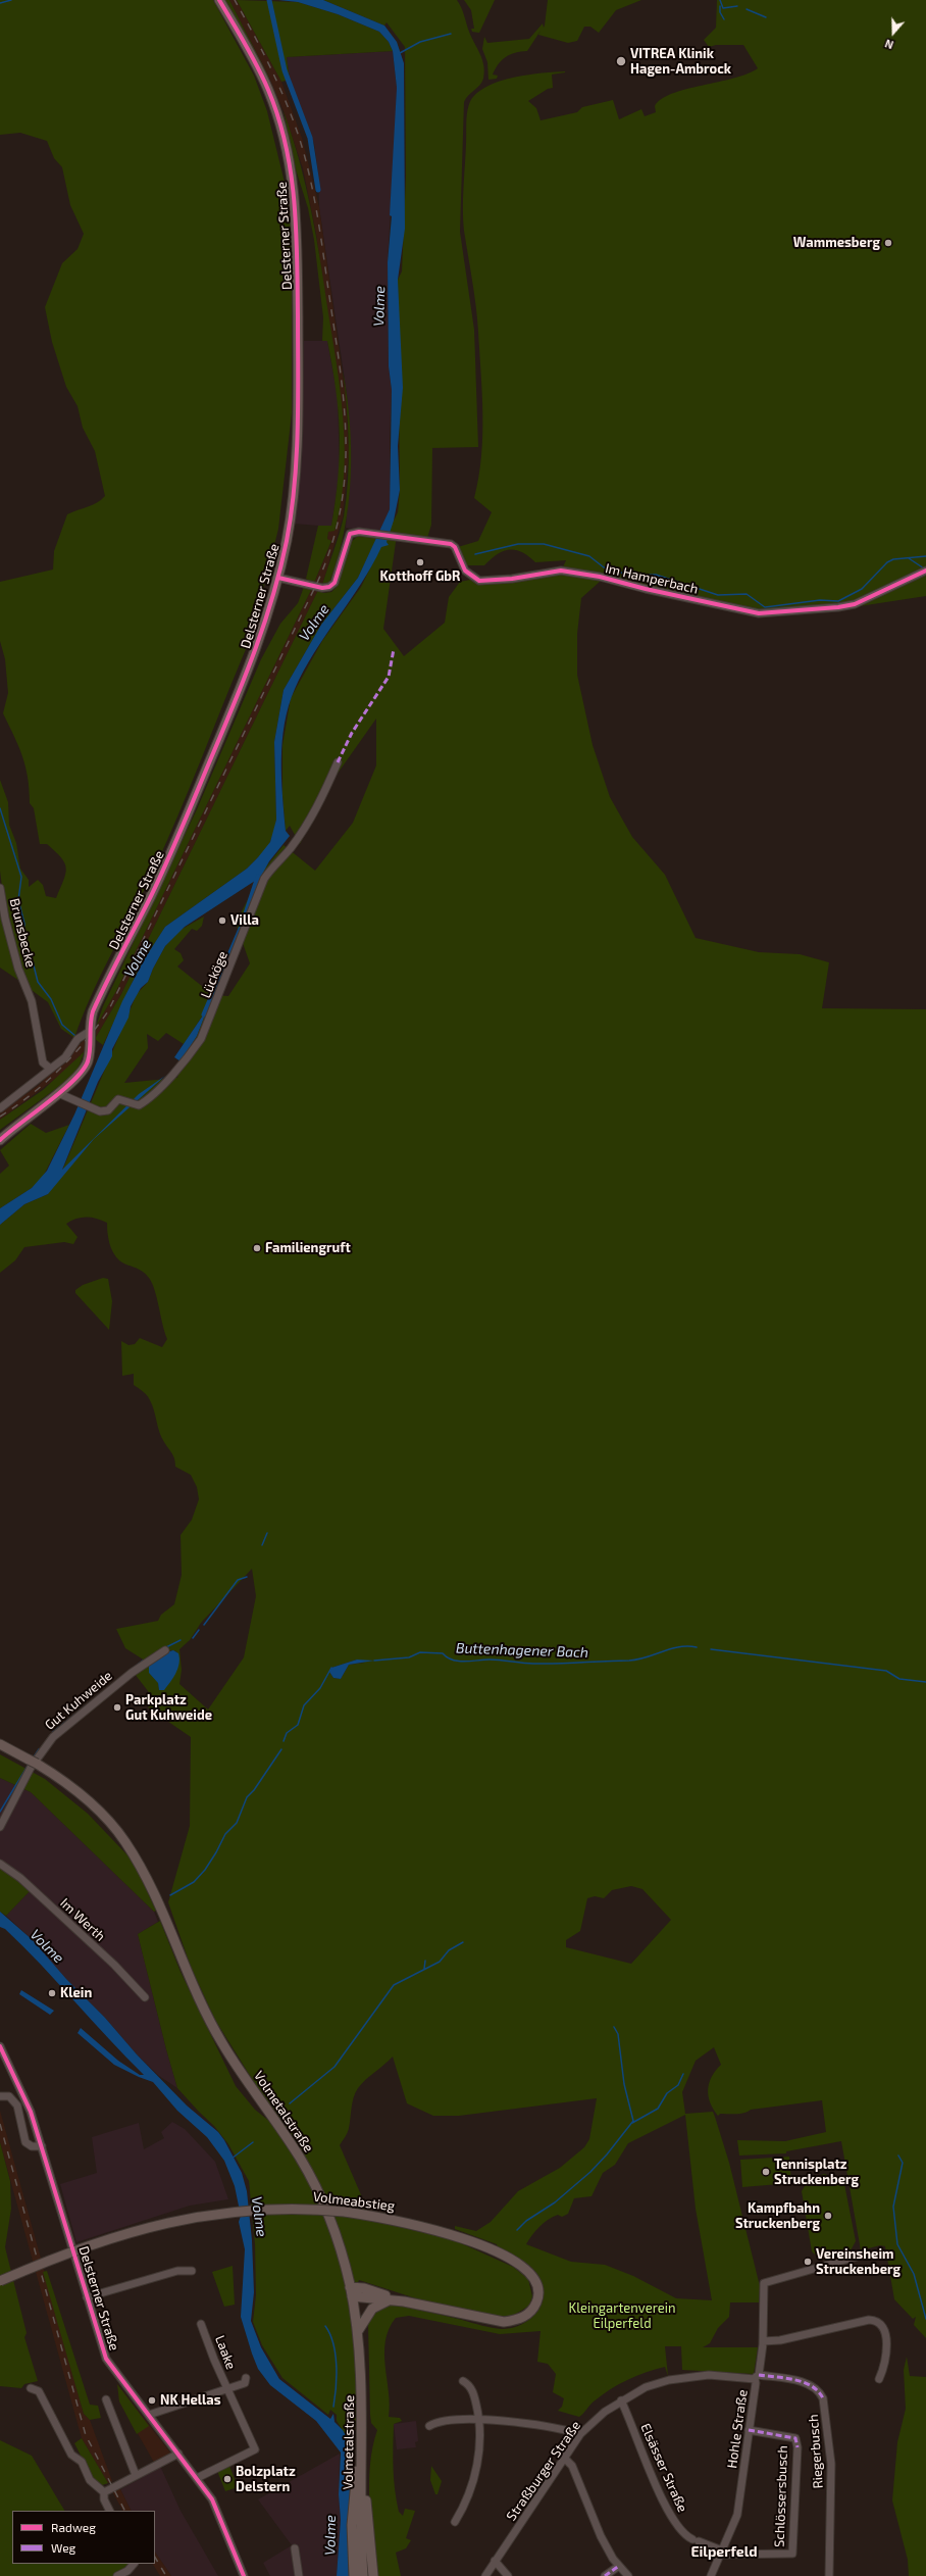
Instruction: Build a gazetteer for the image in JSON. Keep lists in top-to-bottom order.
{
  "streets": {
    "main road": ["Delsterner Straße", "Volmetalstraße", "Volmeabstieg"],
    "street": [
      "Im Hamperbach",
      "Brunsbecke",
      "Lücköge",
      "Gut Kuhweide",
      "Im Werth",
      "Laake",
      "Hohle Straße",
      "Riegerbusch",
      "Elsässer Straße",
      "Straßburger Straße",
      "Schlössersbusch"
    ]
  },
  "crossings": [
    ["Delsterner Straße", "Im Hamperbach"],
    ["Delsterner Straße", "Lücköge"],
    ["Delsterner Straße", "Laake"],
    ["Volmetalstraße", "Volmeabstieg"],
    ["Hohle Straße", "Riegerbusch"],
    ["Hohle Straße", "Elsässer Straße"],
    ["Hohle Straße", "Straßburger Straße"],
    ["Hohle Straße", "Schlössersbusch"],
    ["Riegerbusch", "Straßburger Straße"],
    ["Elsässer Straße", "Straßburger Straße"],
    ["Elsässer Straße", "Schlössersbusch"]
  ],
  "districts": ["Eilperfeld"],
  "water": ["Volme", "Buttenhagener Bach"],
  "parks": ["Kleingartenverein Eilperfeld"],
  "places": [
    "VITREA Klinik Hagen-Ambrock",
    "Wammesberg",
    "Kotthoff GbR",
    "Villa",
    "Familiengruft",
    "Parkplatz Gut Kuhweide",
    "Klein",
    "Tennisplatz Struckenberg",
    "Kampfbahn Struckenberg",
    "Vereinsheim Struckenberg",
    "NK Hellas",
    "Bolzplatz Delstern"
  ],
  "legend": ["Radweg", "Weg"],
  "north": "bottom"
}
